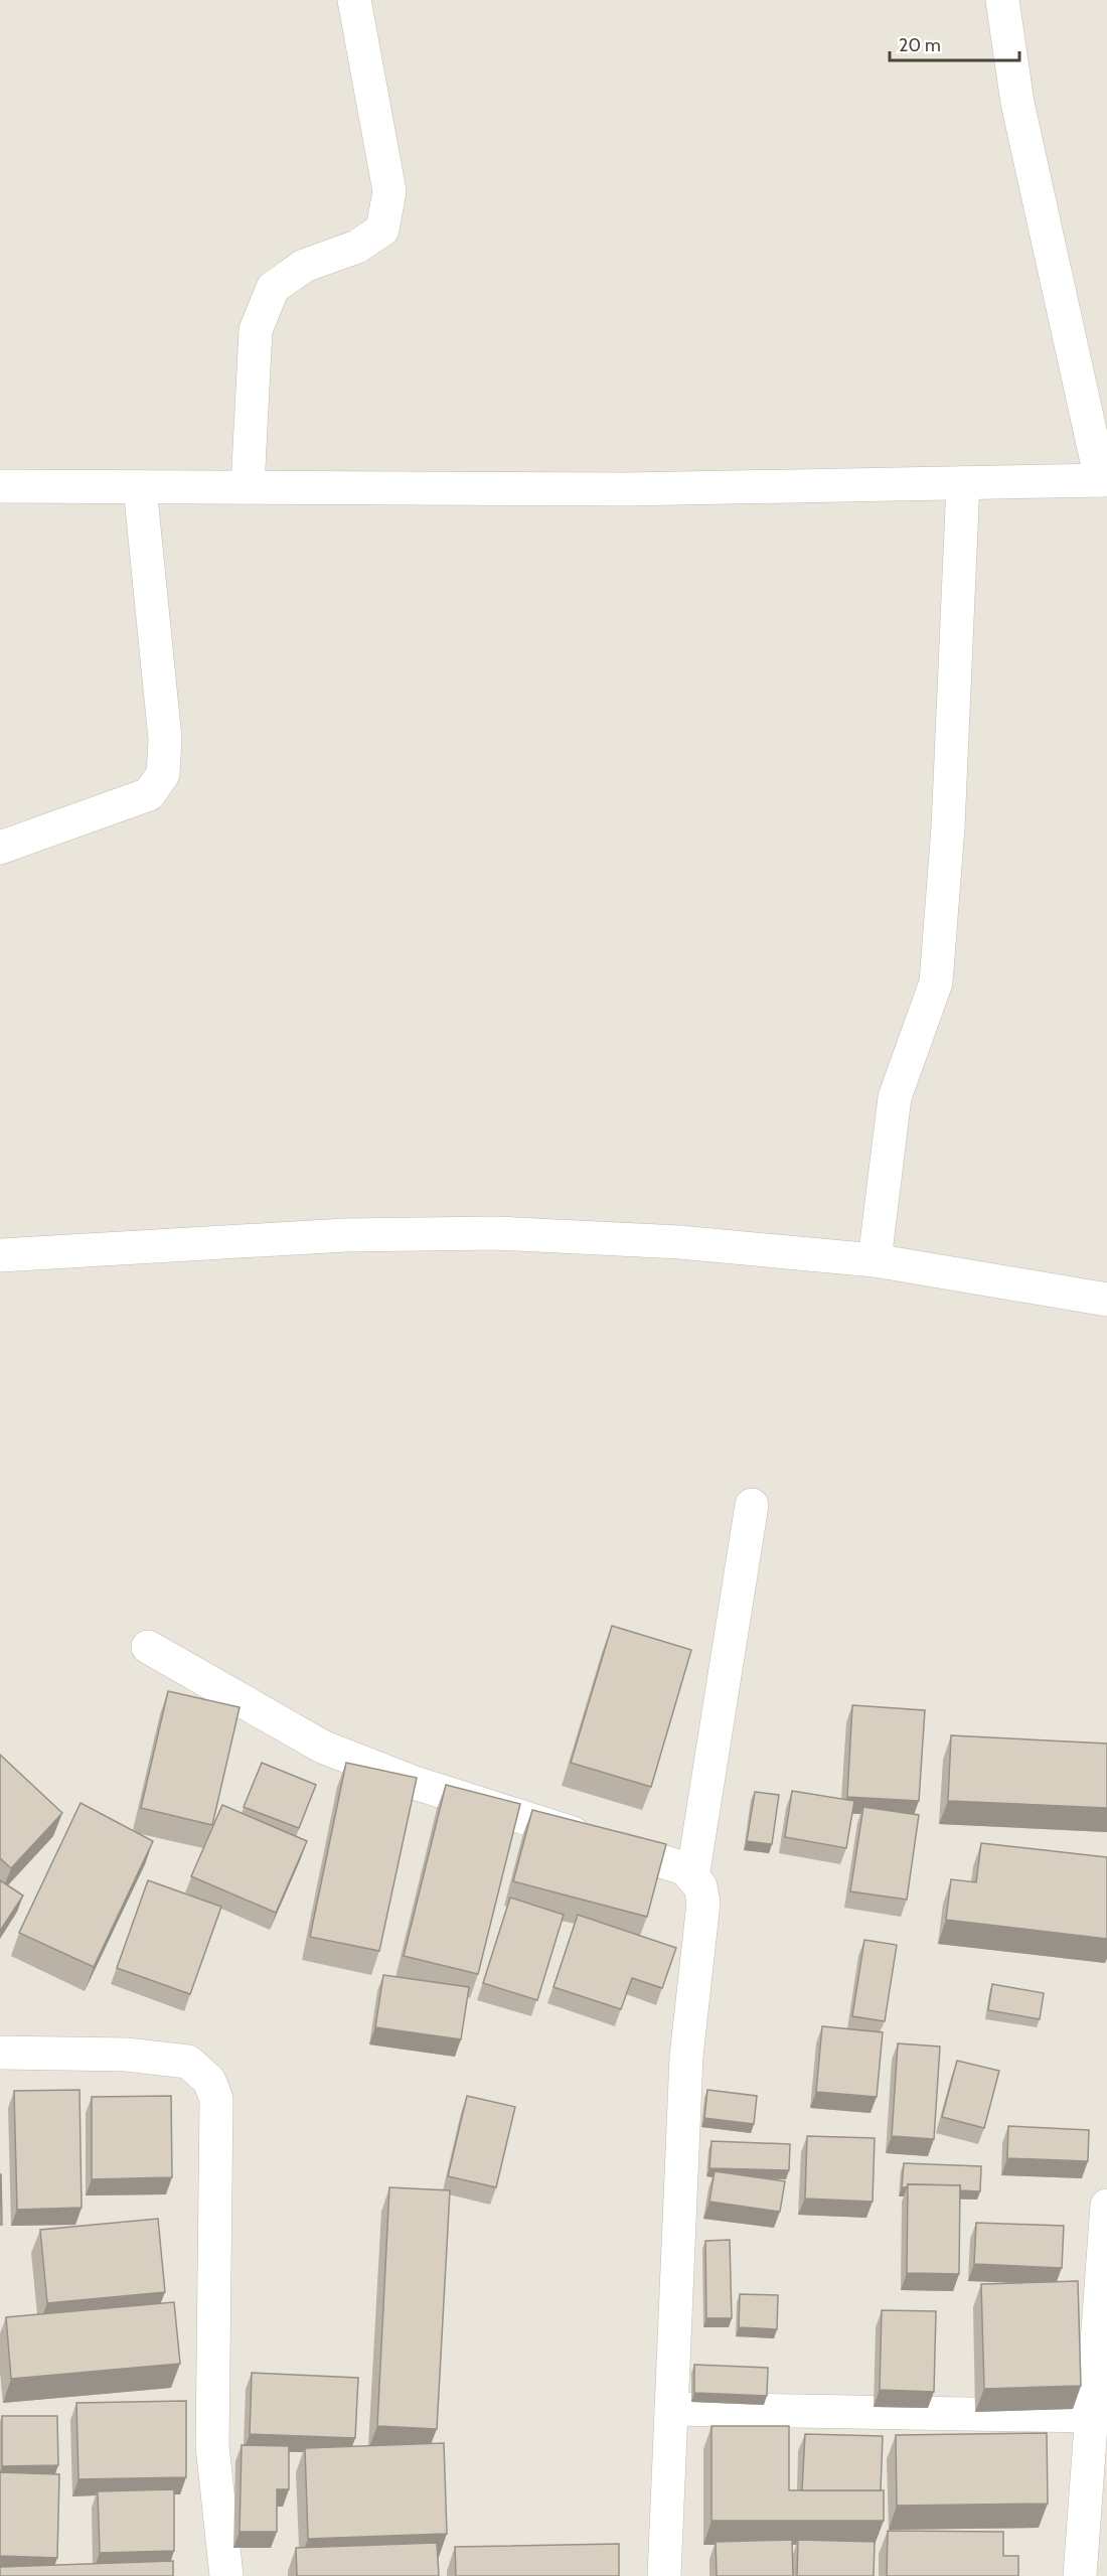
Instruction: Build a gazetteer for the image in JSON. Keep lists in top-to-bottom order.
{
  "scale_bar": "20 m"
}
